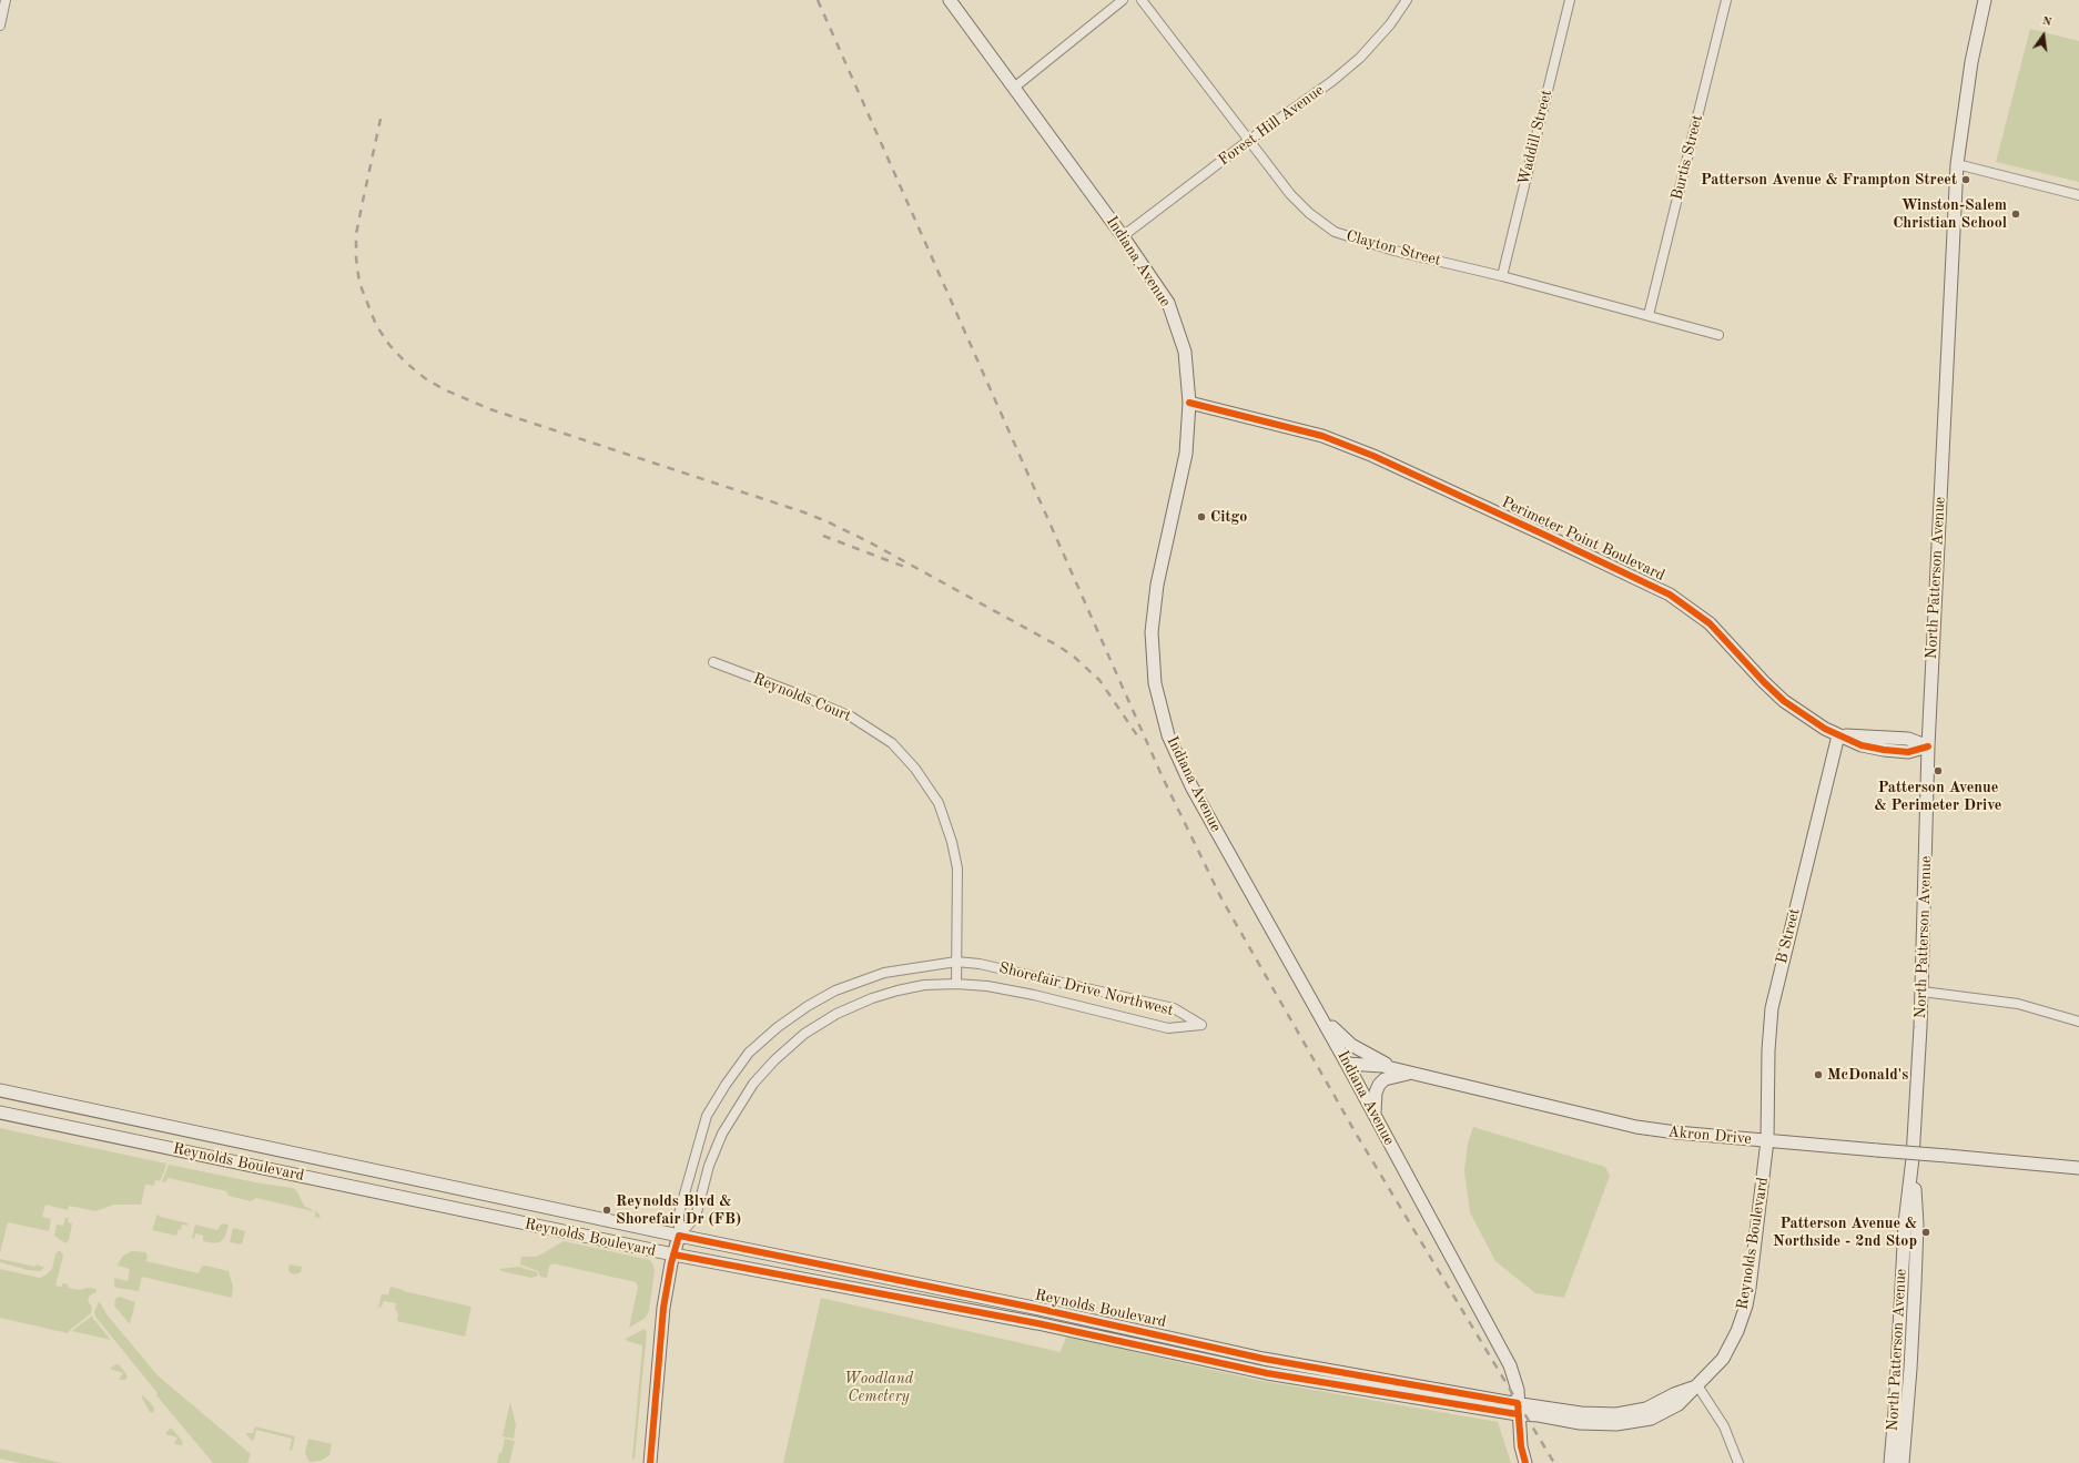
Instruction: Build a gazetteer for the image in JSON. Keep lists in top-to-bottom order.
{
  "streets": {
    "main road": [
      "Indiana Avenue",
      "Perimeter Point Boulevard",
      "North Patterson Avenue",
      "B Street",
      "Shorefair Drive Northwest",
      "Akron Drive",
      "Reynolds Boulevard"
    ],
    "street": [
      "Forest Hill Avenue",
      "Waddill Street",
      "Burtis Street",
      "Clayton Street",
      "Reynolds Court"
    ]
  },
  "crossings": [
    ["Forest Hill Avenue", "Clayton Street"],
    ["Forest Hill Avenue", "Indiana Avenue"],
    ["Waddill Street", "Clayton Street"],
    ["Burtis Street", "Clayton Street"],
    ["Indiana Avenue", "Perimeter Point Boulevard"],
    ["Indiana Avenue", "Akron Drive"],
    ["Indiana Avenue", "Reynolds Boulevard"],
    ["Perimeter Point Boulevard", "North Patterson Avenue"],
    ["Perimeter Point Boulevard", "B Street"],
    ["Reynolds Court", "Shorefair Drive Northwest"],
    ["B Street", "Akron Drive"],
    ["B Street", "Reynolds Boulevard"],
    ["Shorefair Drive Northwest", "Reynolds Boulevard"],
    ["Akron Drive", "Reynolds Boulevard"]
  ],
  "parks": ["Woodland Cemetery"],
  "places": [
    "Patterson Avenue & Frampton Street",
    "Winston-Salem Christian School",
    "Citgo",
    "Patterson Avenue & Perimeter Drive",
    "McDonald's",
    "Reynolds Blvd & Shorefair Dr (FB)",
    "Patterson Avenue & Northside - 2nd Stop"
  ],
  "north": "top"
}
